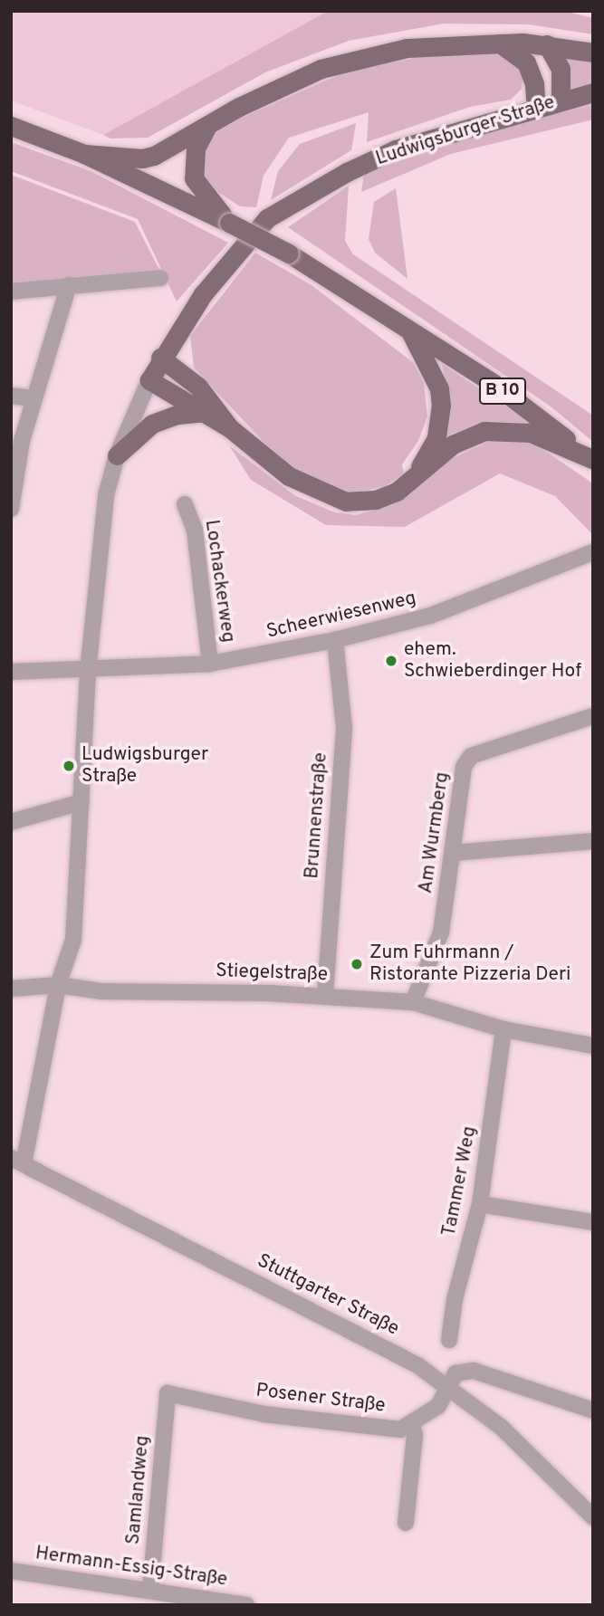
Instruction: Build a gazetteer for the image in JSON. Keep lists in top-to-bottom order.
{
  "streets": {
    "main road": ["Ludwigsburger Straße", "B 10"],
    "street": [
      "Lochackerweg",
      "Scheerwiesenweg",
      "Brunnenstraße",
      "Am Wurmberg",
      "Stiegelstraße",
      "Tammer Weg",
      "Stuttgarter Straße",
      "Posener Straße",
      "Samlandweg",
      "Hermann-Essig-Straße"
    ]
  },
  "crossings": [
    ["Ludwigsburger Straße", "Scheerwiesenweg"],
    ["Ludwigsburger Straße", "Stiegelstraße"],
    ["Ludwigsburger Straße", "Stuttgarter Straße"],
    ["Lochackerweg", "Scheerwiesenweg"],
    ["Scheerwiesenweg", "Brunnenstraße"],
    ["Brunnenstraße", "Stiegelstraße"],
    ["Am Wurmberg", "Stiegelstraße"],
    ["Stiegelstraße", "Tammer Weg"],
    ["Posener Straße", "Samlandweg"],
    ["Samlandweg", "Hermann-Essig-Straße"]
  ],
  "places": ["ehem. Schwieberdinger Hof", "Ludwigsburger Straße", "Zum Fuhrmann / Ristorante Pizzeria Deri"]
}
